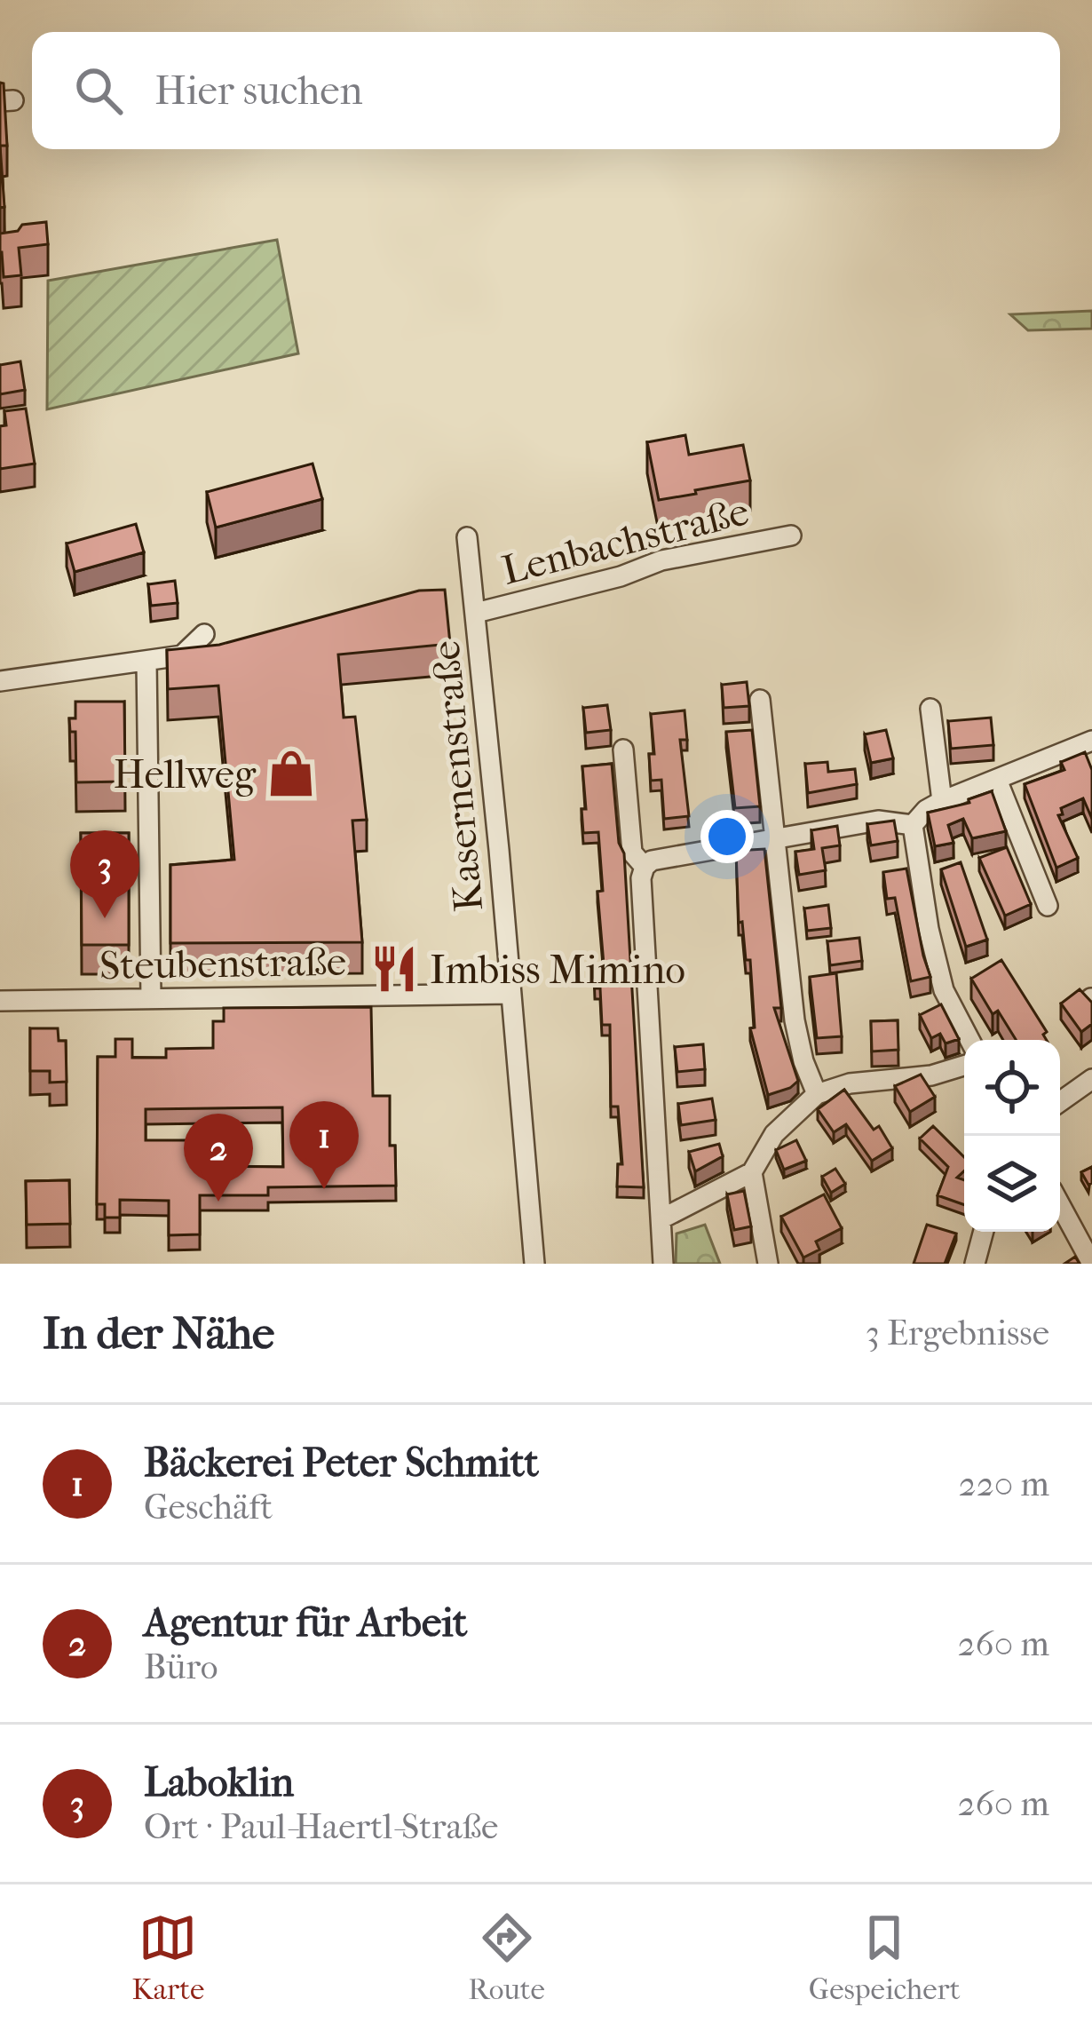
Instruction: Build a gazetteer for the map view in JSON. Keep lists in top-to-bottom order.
{
  "streets": {
    "street": ["Lenbachstraße", "Kasernenstraße", "Steubenstraße"]
  },
  "crossings": [
    ["Lenbachstraße", "Kasernenstraße"],
    ["Kasernenstraße", "Steubenstraße"]
  ],
  "places": {
    "shop": ["Hellweg"],
    "restaurant": ["Imbiss Mimino"]
  },
  "page": {
    "search": "Hier suchen",
    "pins": ["3", "1", "2"],
    "heading": ["In der Nähe", "3 Ergebnisse"],
    "list": [
      {
        "mark": "1",
        "name": "Bäckerei Peter Schmitt",
        "note": "Geschäft",
        "value": "220 m"
      },
      {
        "mark": "2",
        "name": "Agentur für Arbeit",
        "note": "Büro",
        "value": "260 m"
      },
      {
        "mark": "3",
        "name": "Laboklin",
        "note": "Ort · Paul-Haertl-Straße",
        "value": "260 m"
      }
    ],
    "nav": ["Karte", "Route", "Gespeichert"]
  }
}
